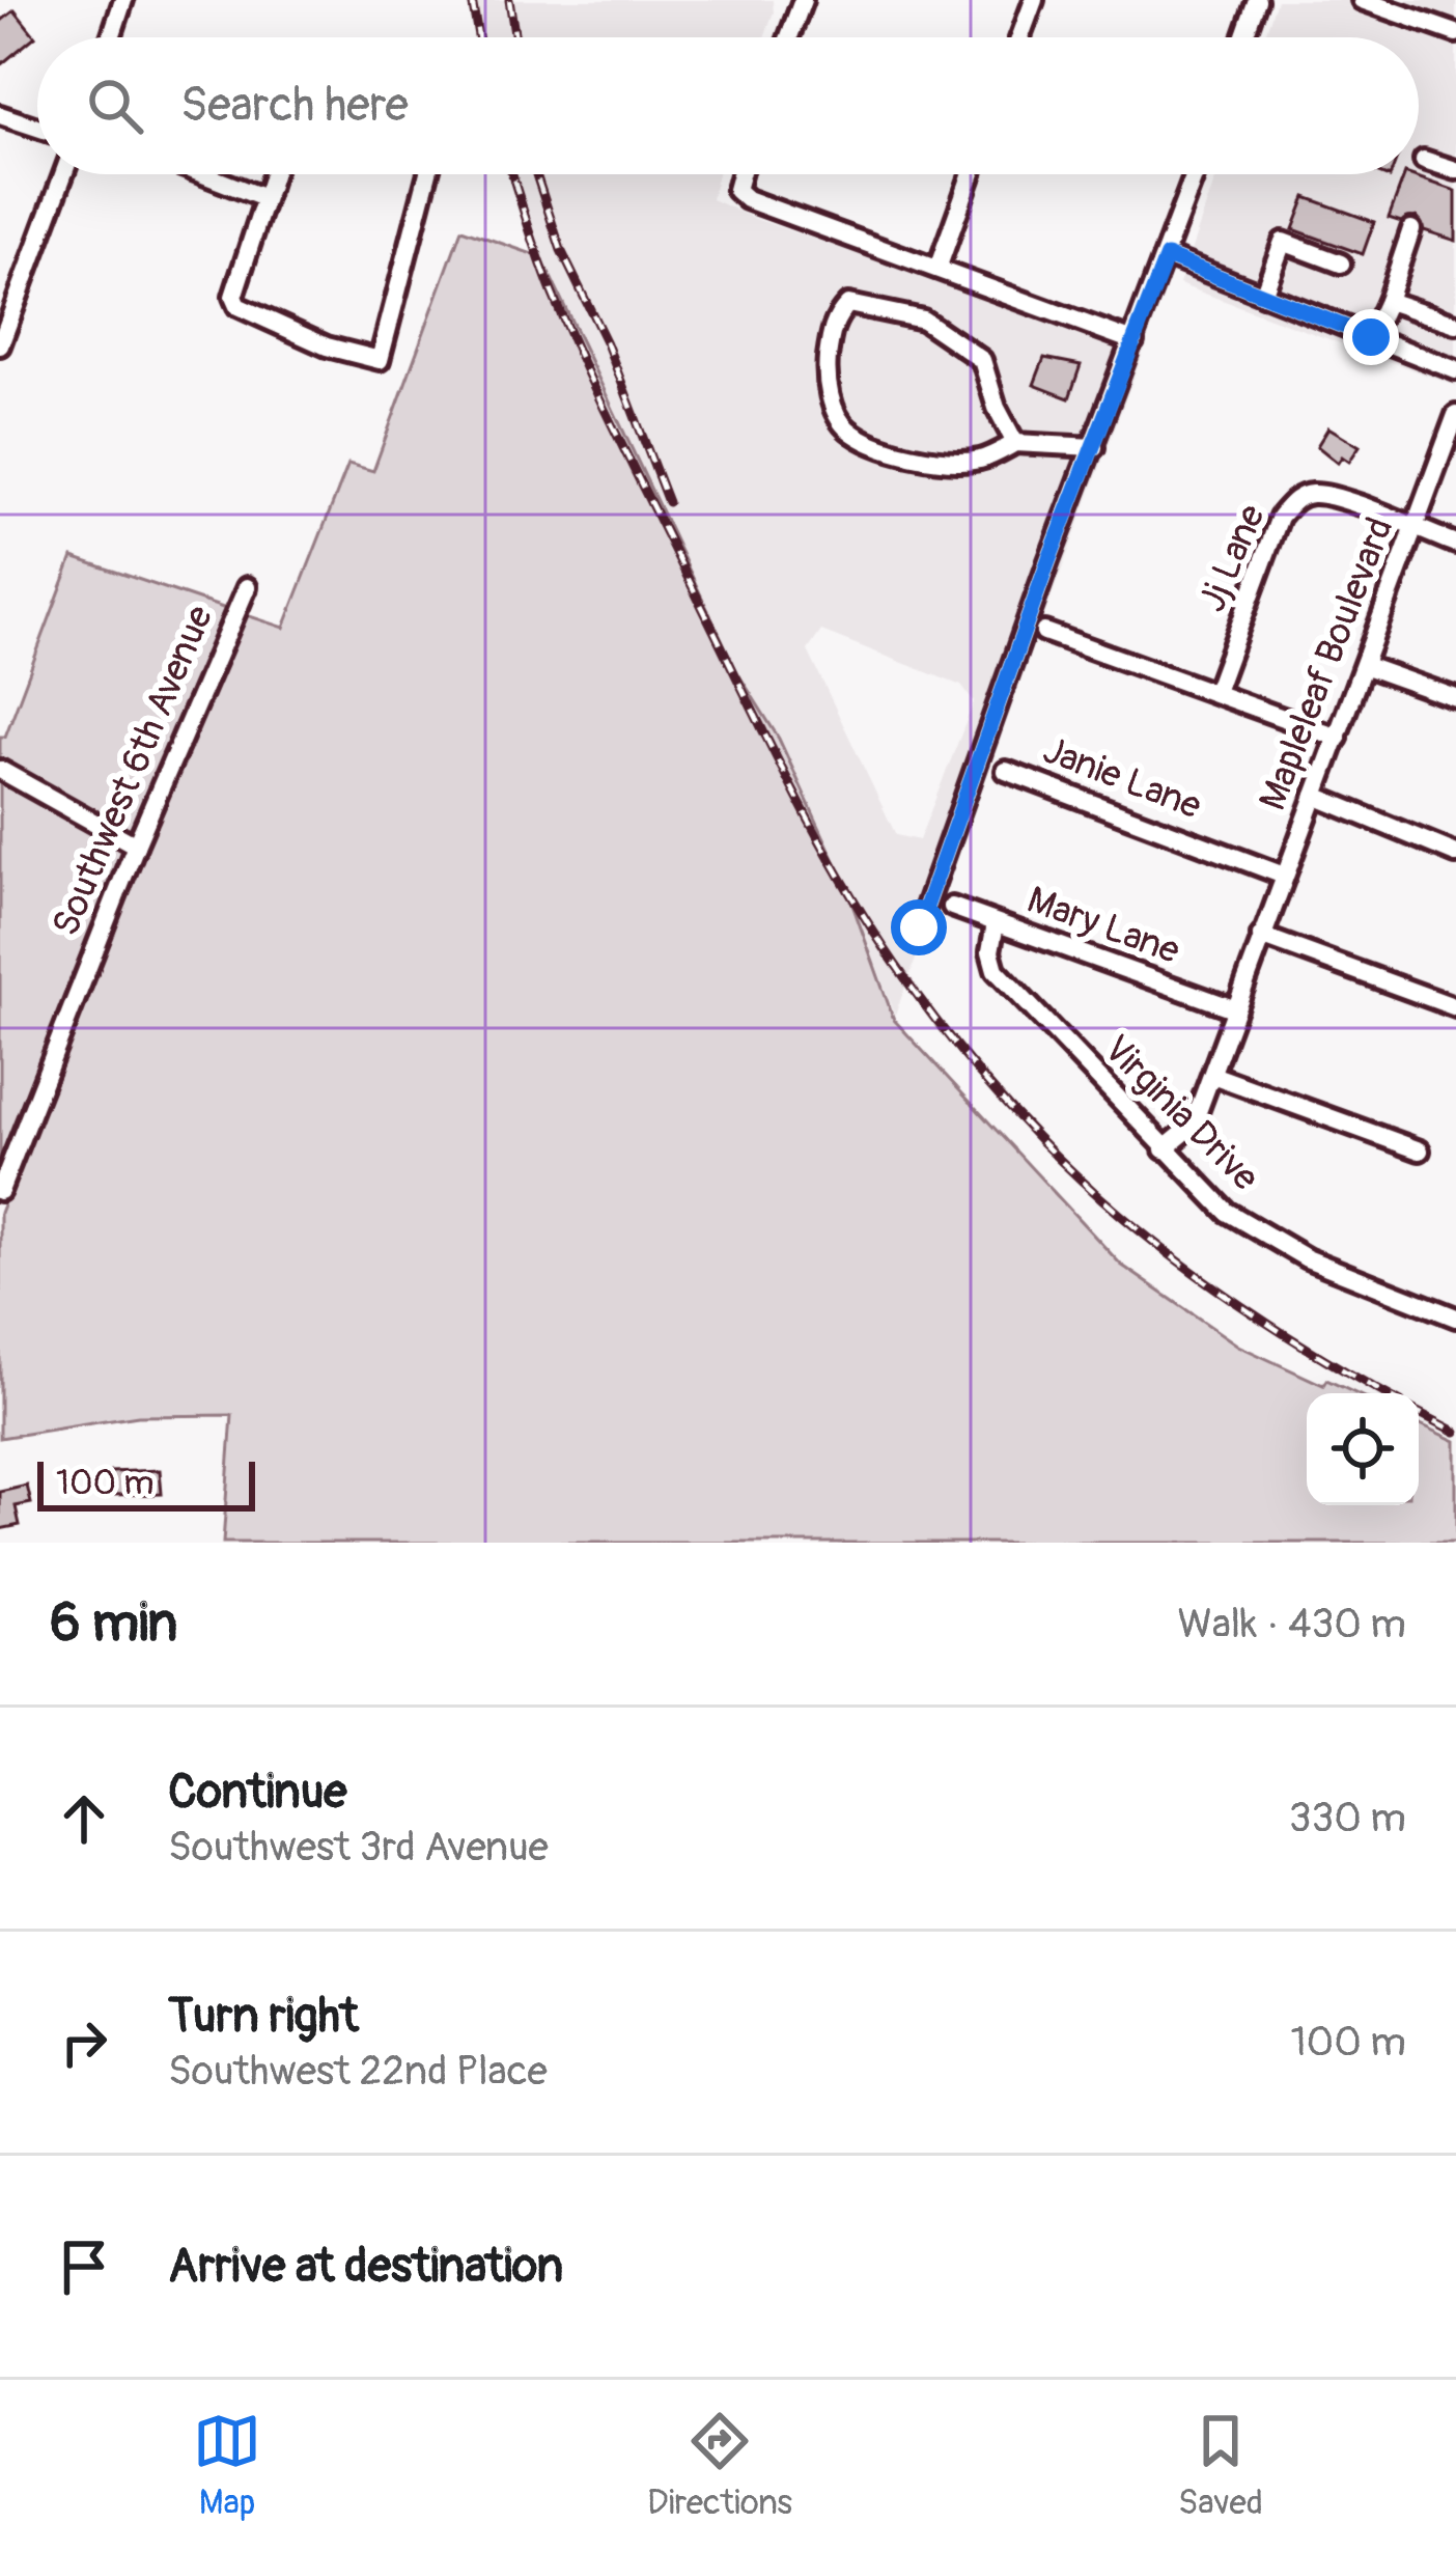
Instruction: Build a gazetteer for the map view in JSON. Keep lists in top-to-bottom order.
{
  "streets": {
    "street": [
      "Jj Lane",
      "Mapleleaf Boulevard",
      "Southwest 6th Avenue",
      "Janie Lane",
      "Mary Lane",
      "Virginia Drive"
    ]
  },
  "crossings": [
    ["Jj Lane", "Mapleleaf Boulevard"],
    ["Mapleleaf Boulevard", "Janie Lane"],
    ["Mapleleaf Boulevard", "Mary Lane"],
    ["Mapleleaf Boulevard", "Virginia Drive"],
    ["Mary Lane", "Virginia Drive"]
  ],
  "scale_bar": "100 m",
  "page": {
    "search": "Search here",
    "scale": "100 m",
    "heading": ["6 min", "Walk · 430 m"],
    "list": [
      ["Continue", "Southwest 3rd Avenue", "330 m"],
      ["Turn right", "Southwest 22nd Place", "100 m"],
      "Arrive at destination"
    ],
    "nav": ["Map", "Directions", "Saved"]
  }
}
